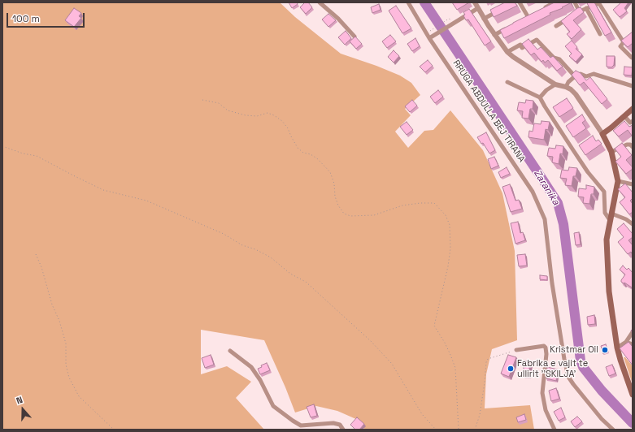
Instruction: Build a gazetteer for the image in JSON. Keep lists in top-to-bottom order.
{
  "streets": {
    "street": ["RRUGA ABDULLA BEJ TIRANA"]
  },
  "water": ["Zaranika"],
  "places": ["Kristmar Oil", "Fabrika e vajit te ullirit ''SKILJA'"],
  "scale_bar": "100 m",
  "north": "top"
}
